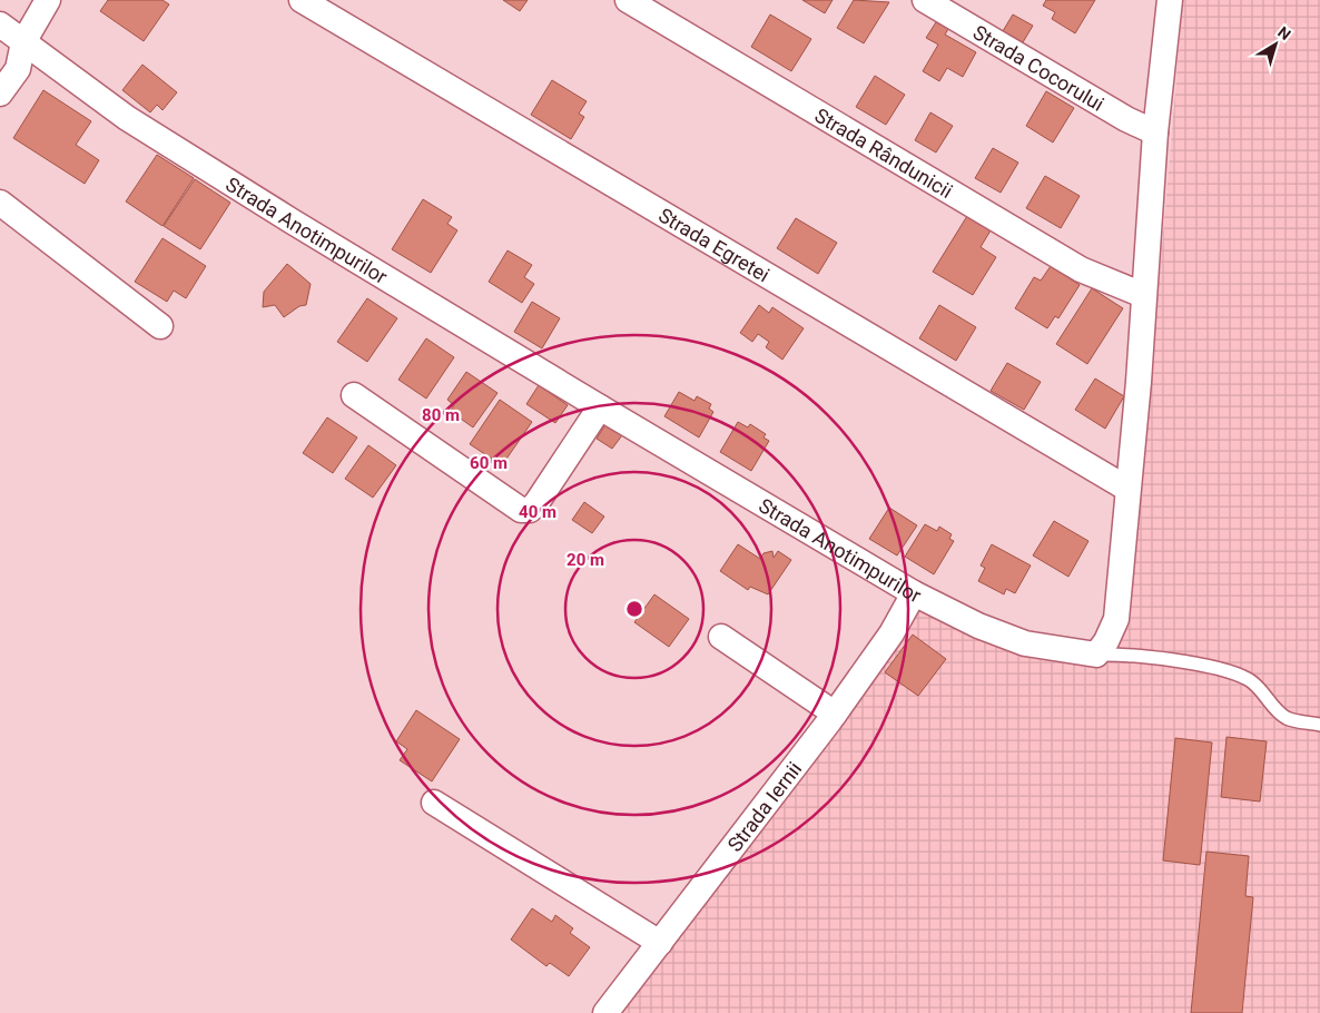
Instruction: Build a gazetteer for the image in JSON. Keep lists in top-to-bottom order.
{
  "streets": {
    "street": [
      "Strada Cocorului",
      "Strada Rândunicii",
      "Strada Anotimpurilor",
      "Strada Egretei",
      "Strada Iernii"
    ]
  },
  "crossings": [
    ["Strada Anotimpurilor", "Strada Iernii"]
  ],
  "north": "top right",
  "rings": [
    "80 m",
    "60 m",
    "40 m",
    "20 m"
  ]
}
